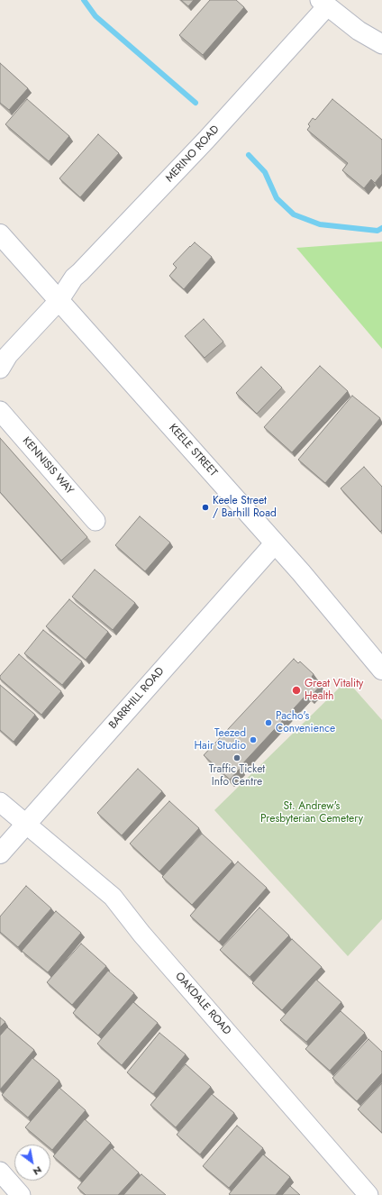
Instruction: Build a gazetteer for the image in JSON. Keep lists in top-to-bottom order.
{
  "streets": {
    "main road": ["KEELE STREET", "BARRHILL ROAD"],
    "street": ["MERINO ROAD", "KENNISIS WAY", "OAKDALE ROAD"]
  },
  "crossings": [
    ["MERINO ROAD", "KEELE STREET"],
    ["KEELE STREET", "BARRHILL ROAD"],
    ["BARRHILL ROAD", "OAKDALE ROAD"]
  ],
  "parks": ["St. Andrew's Presbyterian Cemetery"],
  "places": [
    "Keele Street / Barhill Road",
    "Great Vitality Health",
    "Pacho's Convenience",
    "Teezed Hair Studio",
    "Traffic Ticket Info Centre"
  ],
  "north": "bottom right"
}
